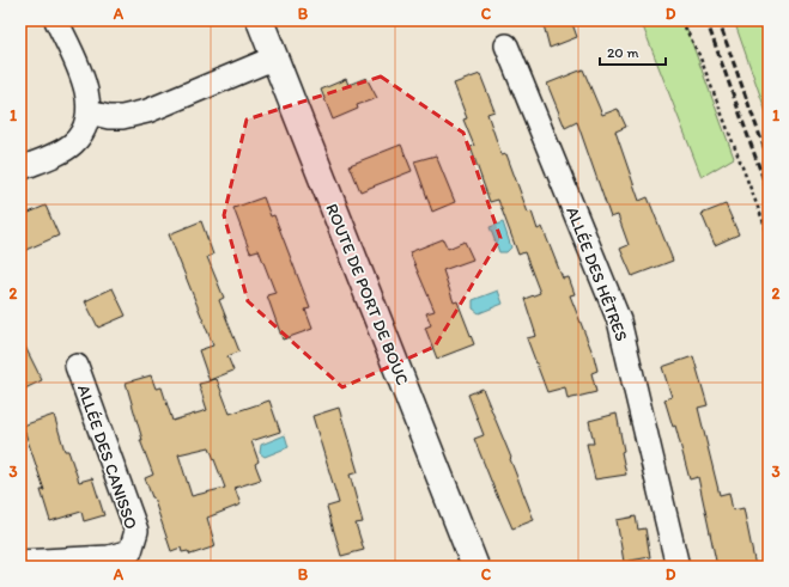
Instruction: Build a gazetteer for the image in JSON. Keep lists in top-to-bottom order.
{
  "streets": {
    "main road": ["ROUTE DE PORT DE BOUC"],
    "street": ["ALLÉE DES HÊTRES", "ALLÉE DES CANISSO"]
  },
  "scale_bar": "20 m",
  "grid": {
    "columns": [
      "A",
      "B",
      "C",
      "D"
    ],
    "rows": ["1", "2", "3"]
  }
}
